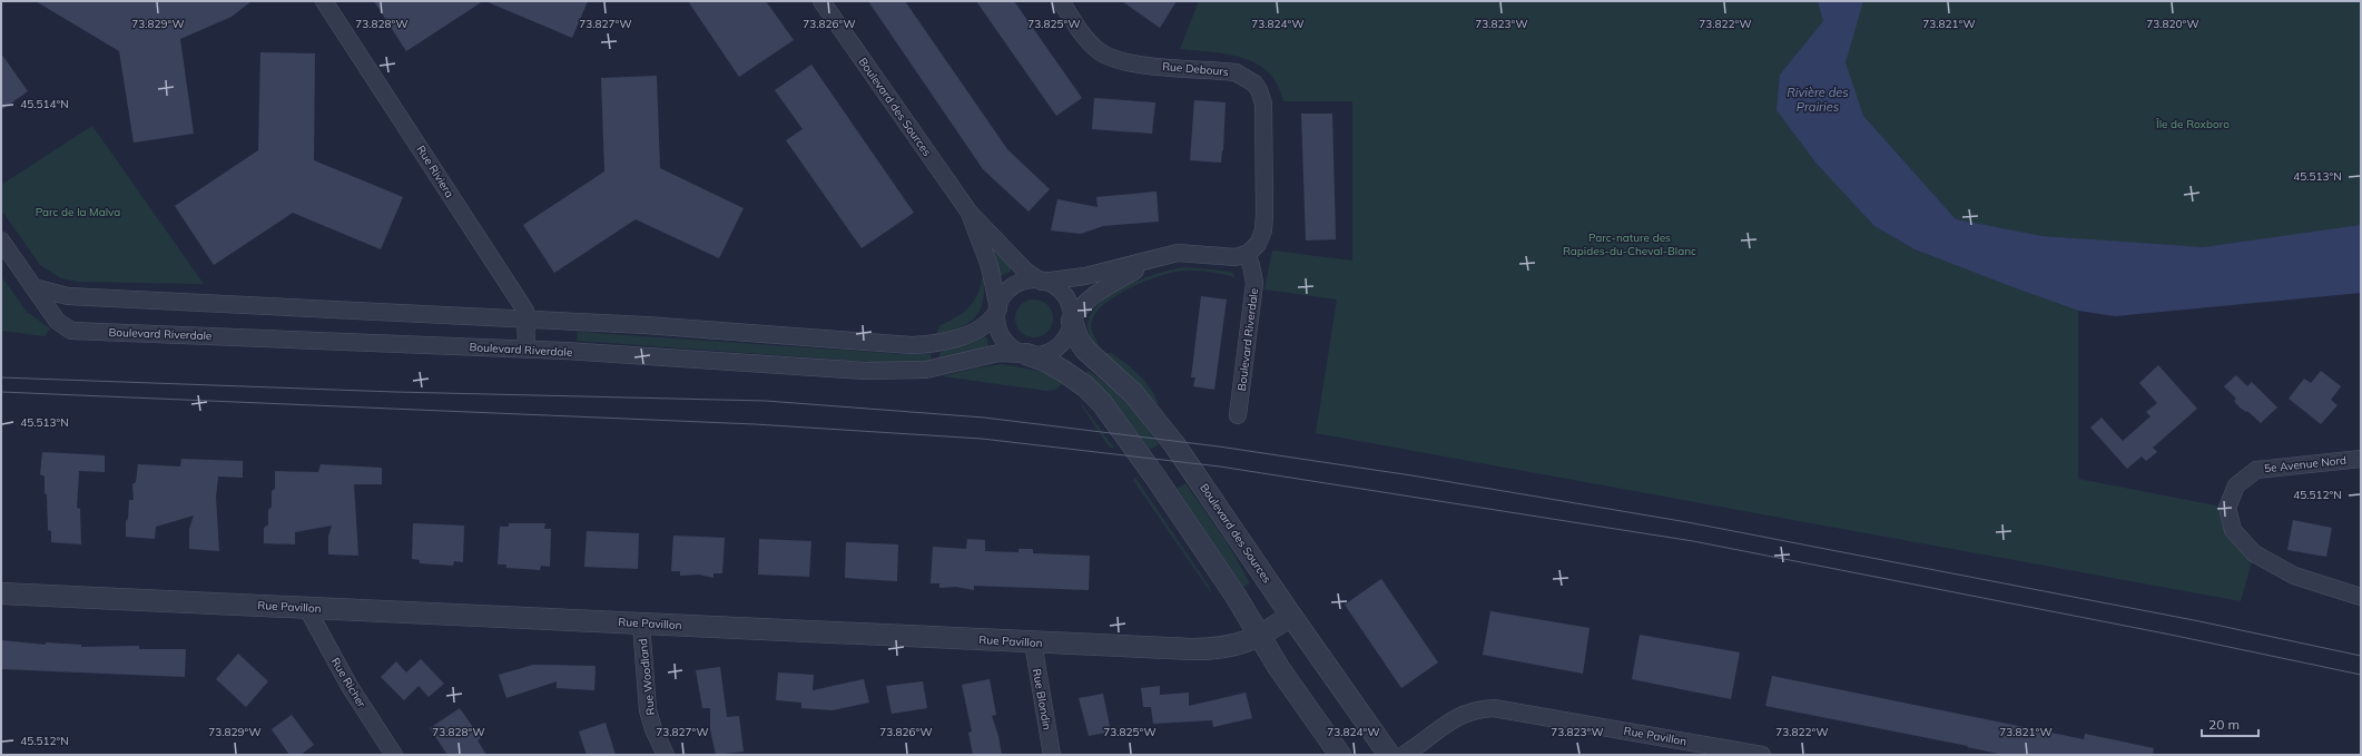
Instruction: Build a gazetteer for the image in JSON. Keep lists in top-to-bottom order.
{
  "streets": {
    "street": [
      "Rue Debours",
      "Boulevard des Sources",
      "Rue Riviera",
      "Boulevard Riverdale",
      "5e Avenue Nord",
      "Rue Pavillon",
      "Rue Woodland",
      "Rue Richer",
      "Rue Blondin"
    ]
  },
  "crossings": [
    ["Rue Debours", "Boulevard Riverdale"],
    ["Boulevard des Sources", "Boulevard Riverdale"],
    ["Boulevard des Sources", "Rue Pavillon"],
    ["Rue Riviera", "Boulevard Riverdale"],
    ["Rue Pavillon", "Rue Woodland"],
    ["Rue Pavillon", "Rue Richer"],
    ["Rue Pavillon", "Rue Blondin"]
  ],
  "water": ["Rivière des Prairies"],
  "parks": ["Île de Roxboro", "Parc de la Malva", "Parc-nature des Rapides-du-Cheval-Blanc"],
  "scale_bar": "20 m",
  "coordinates": [
    "73.829°W",
    "73.828°W",
    "73.827°W",
    "73.826°W",
    "73.825°W",
    "73.824°W",
    "73.823°W",
    "73.822°W",
    "73.821°W",
    "73.820°W",
    "45.514°N",
    "45.513°N",
    "45.512°N"
  ]
}
